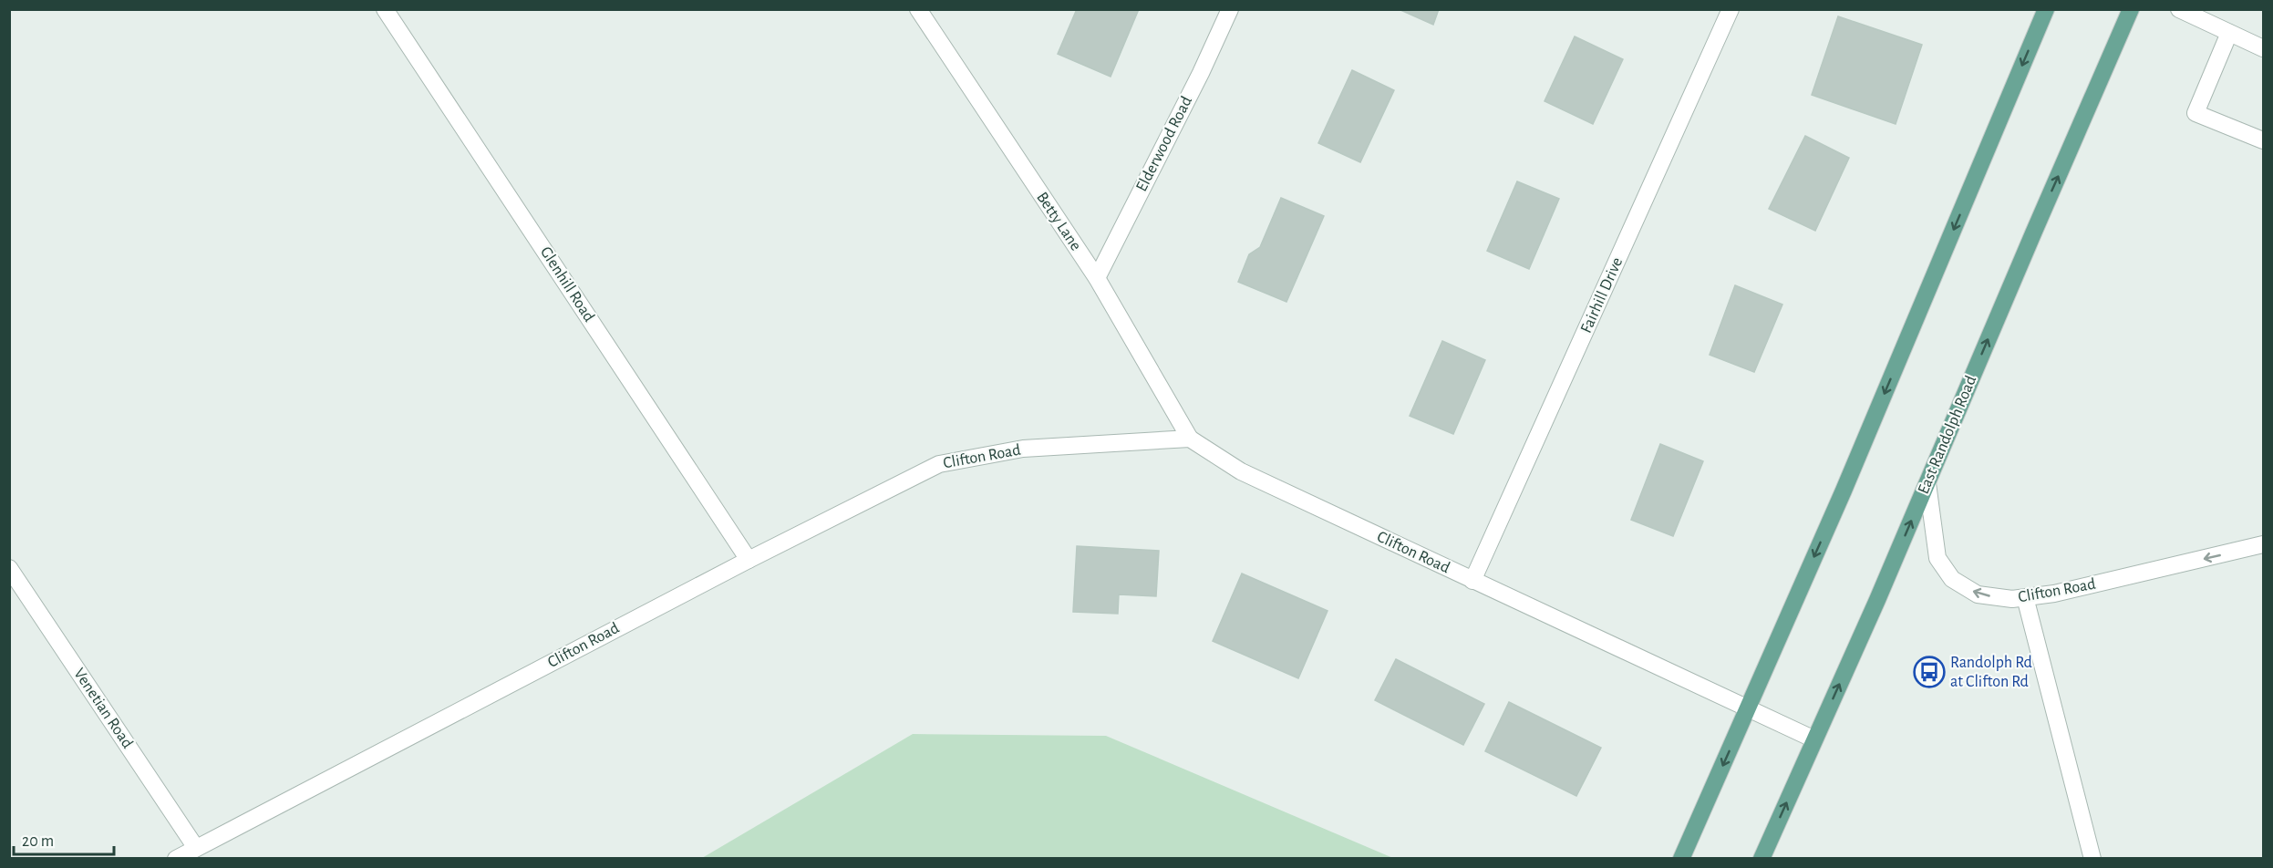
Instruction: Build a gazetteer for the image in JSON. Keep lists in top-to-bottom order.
{
  "streets": {
    "main road": ["East Randolph Road"],
    "street": [
      "Elderwood Road",
      "Betty Lane",
      "Glenhill Road",
      "Fairhill Drive",
      "Clifton Road",
      "Venetian Road"
    ]
  },
  "crossings": [
    ["Elderwood Road", "Betty Lane"],
    ["Betty Lane", "Clifton Road"],
    ["Glenhill Road", "Clifton Road"],
    ["Fairhill Drive", "Clifton Road"],
    ["East Randolph Road", "Clifton Road"],
    ["Clifton Road", "Venetian Road"]
  ],
  "places": {
    "bus stop": ["Randolph Rd at Clifton Rd"]
  },
  "scale_bar": "20 m"
}
